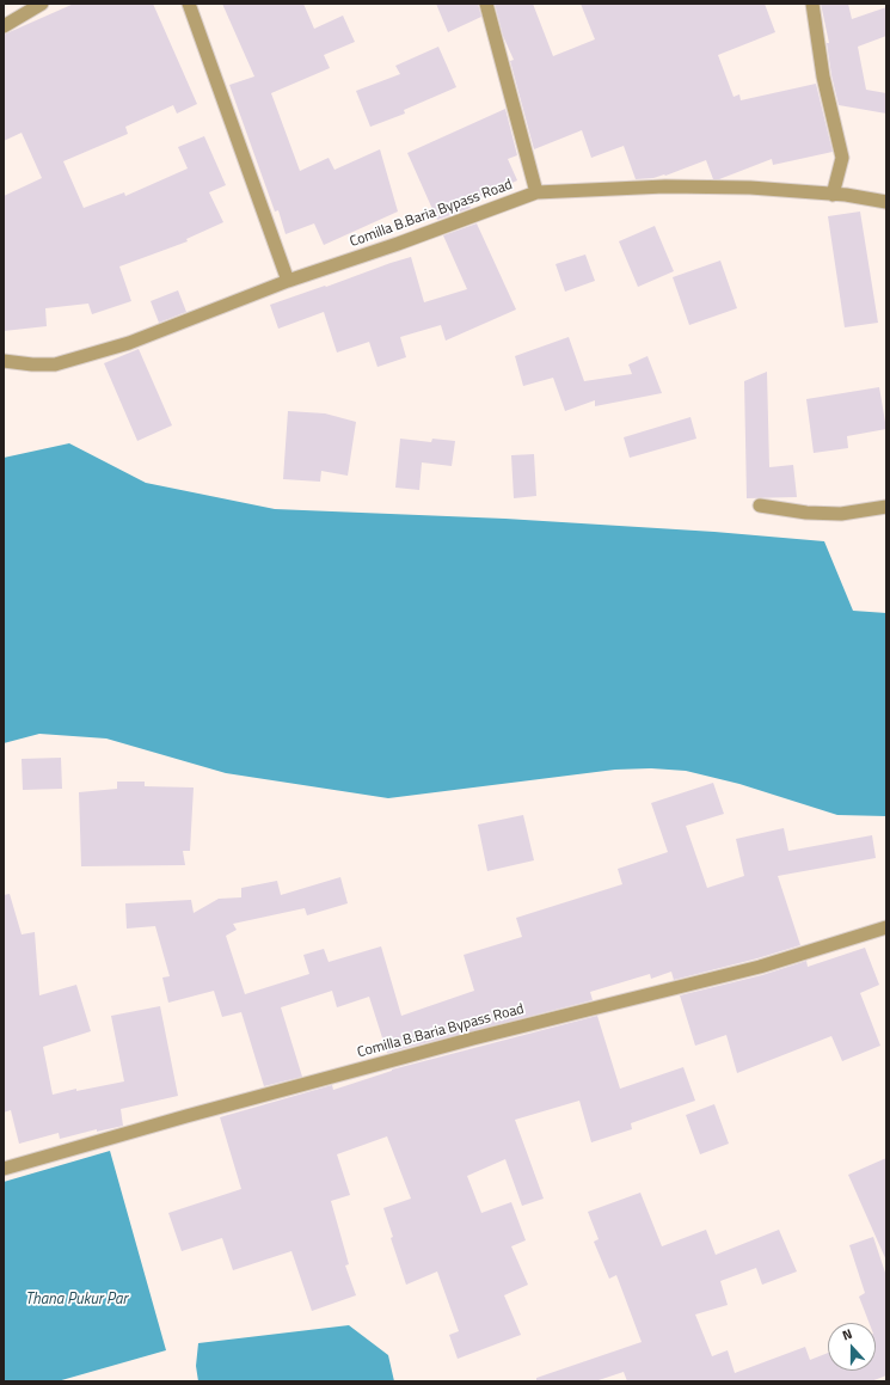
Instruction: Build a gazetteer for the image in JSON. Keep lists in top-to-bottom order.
{
  "streets": {
    "street": ["Comilla B.Baria Bypass Road"]
  },
  "water": ["Thana Pukur Par"],
  "north": "top"
}
